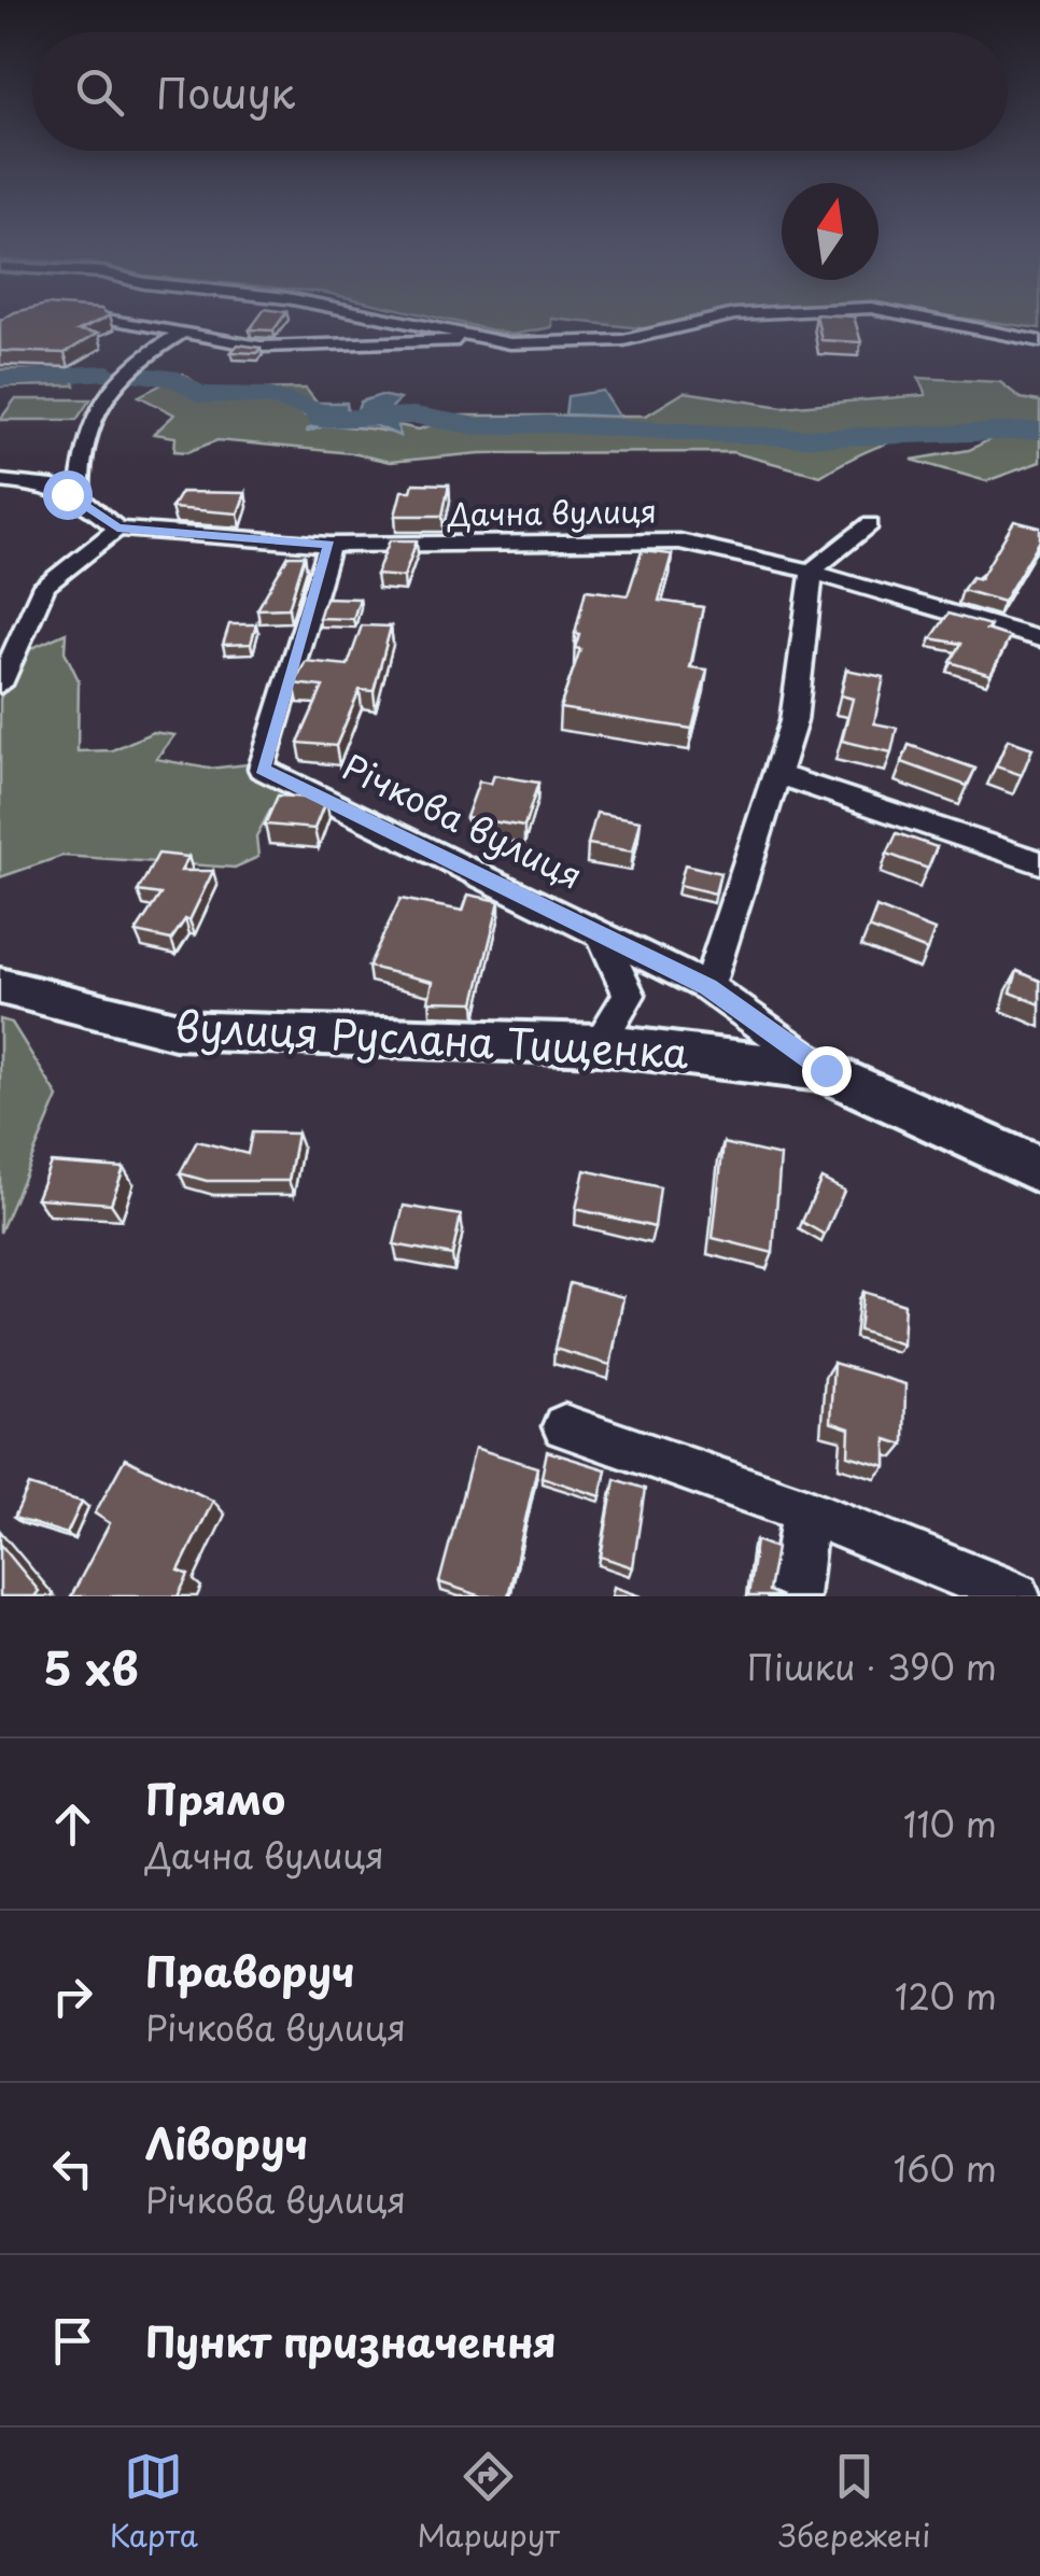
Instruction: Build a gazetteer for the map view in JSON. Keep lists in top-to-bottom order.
{
  "streets": {
    "street": ["Дачна вулиця", "Річкова вулиця", "вулиця Руслана Тищенка"]
  },
  "crossings": [
    ["Дачна вулиця", "Річкова вулиця"],
    ["Річкова вулиця", "вулиця Руслана Тищенка"]
  ],
  "north": "top",
  "page": {
    "search": "Пошук",
    "heading": ["5 хв", "Пішки · 390 m"],
    "list": [
      ["Прямо", "Дачна вулиця", "110 m"],
      ["Праворуч", "Річкова вулиця", "120 m"],
      ["Ліворуч", "Річкова вулиця", "160 m"],
      "Пункт призначення"
    ],
    "nav": ["Карта", "Маршрут", "Збережені"]
  }
}
